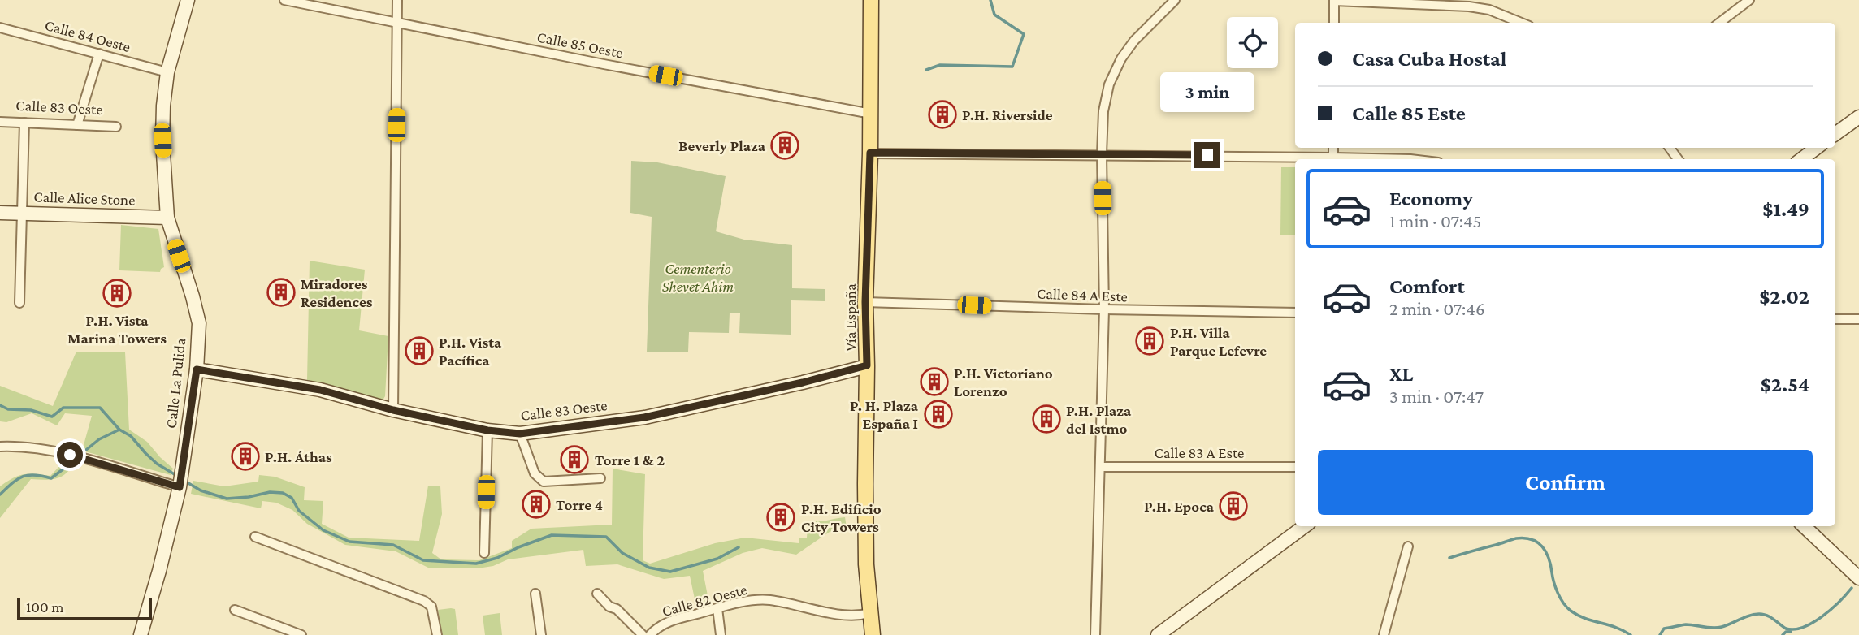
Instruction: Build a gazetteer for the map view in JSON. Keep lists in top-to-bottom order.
{
  "streets": {
    "main road": ["Vía España"],
    "street": [
      "Calle 84 Oeste",
      "Calle 85 Oeste",
      "Calle 83 Oeste",
      "Calle Alice Stone",
      "Calle 84 A Este",
      "Calle La Pulida",
      "Calle 83 A Este",
      "Calle 82 Oeste"
    ]
  },
  "crossings": [
    ["Calle 84 Oeste", "Calle La Pulida"],
    ["Calle 85 Oeste", "Vía España"],
    ["Calle 83 Oeste", "Vía España"],
    ["Calle 83 Oeste", "Calle La Pulida"],
    ["Calle Alice Stone", "Calle La Pulida"],
    ["Calle 84 A Este", "Vía España"],
    ["Vía España", "Calle 82 Oeste"]
  ],
  "parks": ["Cementerio Shevet Ahim"],
  "places": {
    "building": [
      "P.H. Riverside",
      "Beverly Plaza",
      "Miradores Residences",
      "P.H. Vista Marina Towers",
      "P.H. Villa Parque Lefevre",
      "P.H. Vista Pacífica",
      "P.H. Victoriano Lorenzo",
      "P. H. Plaza España I",
      "P.H. Plaza del Istmo",
      "P.H. Áthas",
      "Torre 1 & 2",
      "Torre 4",
      "P.H. Epoca",
      "P.H. Edificio City Towers"
    ]
  },
  "scale_bar": "100 m",
  "page": {
    "banner": ["Casa Cuba Hostal", "Calle 85 Este"],
    "bubble": "3 min",
    "list": [
      {
        "name": "Economy",
        "note": "1 min · 07:45",
        "value": "$1.49"
      },
      {
        "name": "Comfort",
        "note": "2 min · 07:46",
        "value": "$2.02"
      },
      {
        "name": "XL",
        "note": "3 min · 07:47",
        "value": "$2.54"
      }
    ],
    "buttons": "Confirm",
    "scale": "100 m"
  }
}
